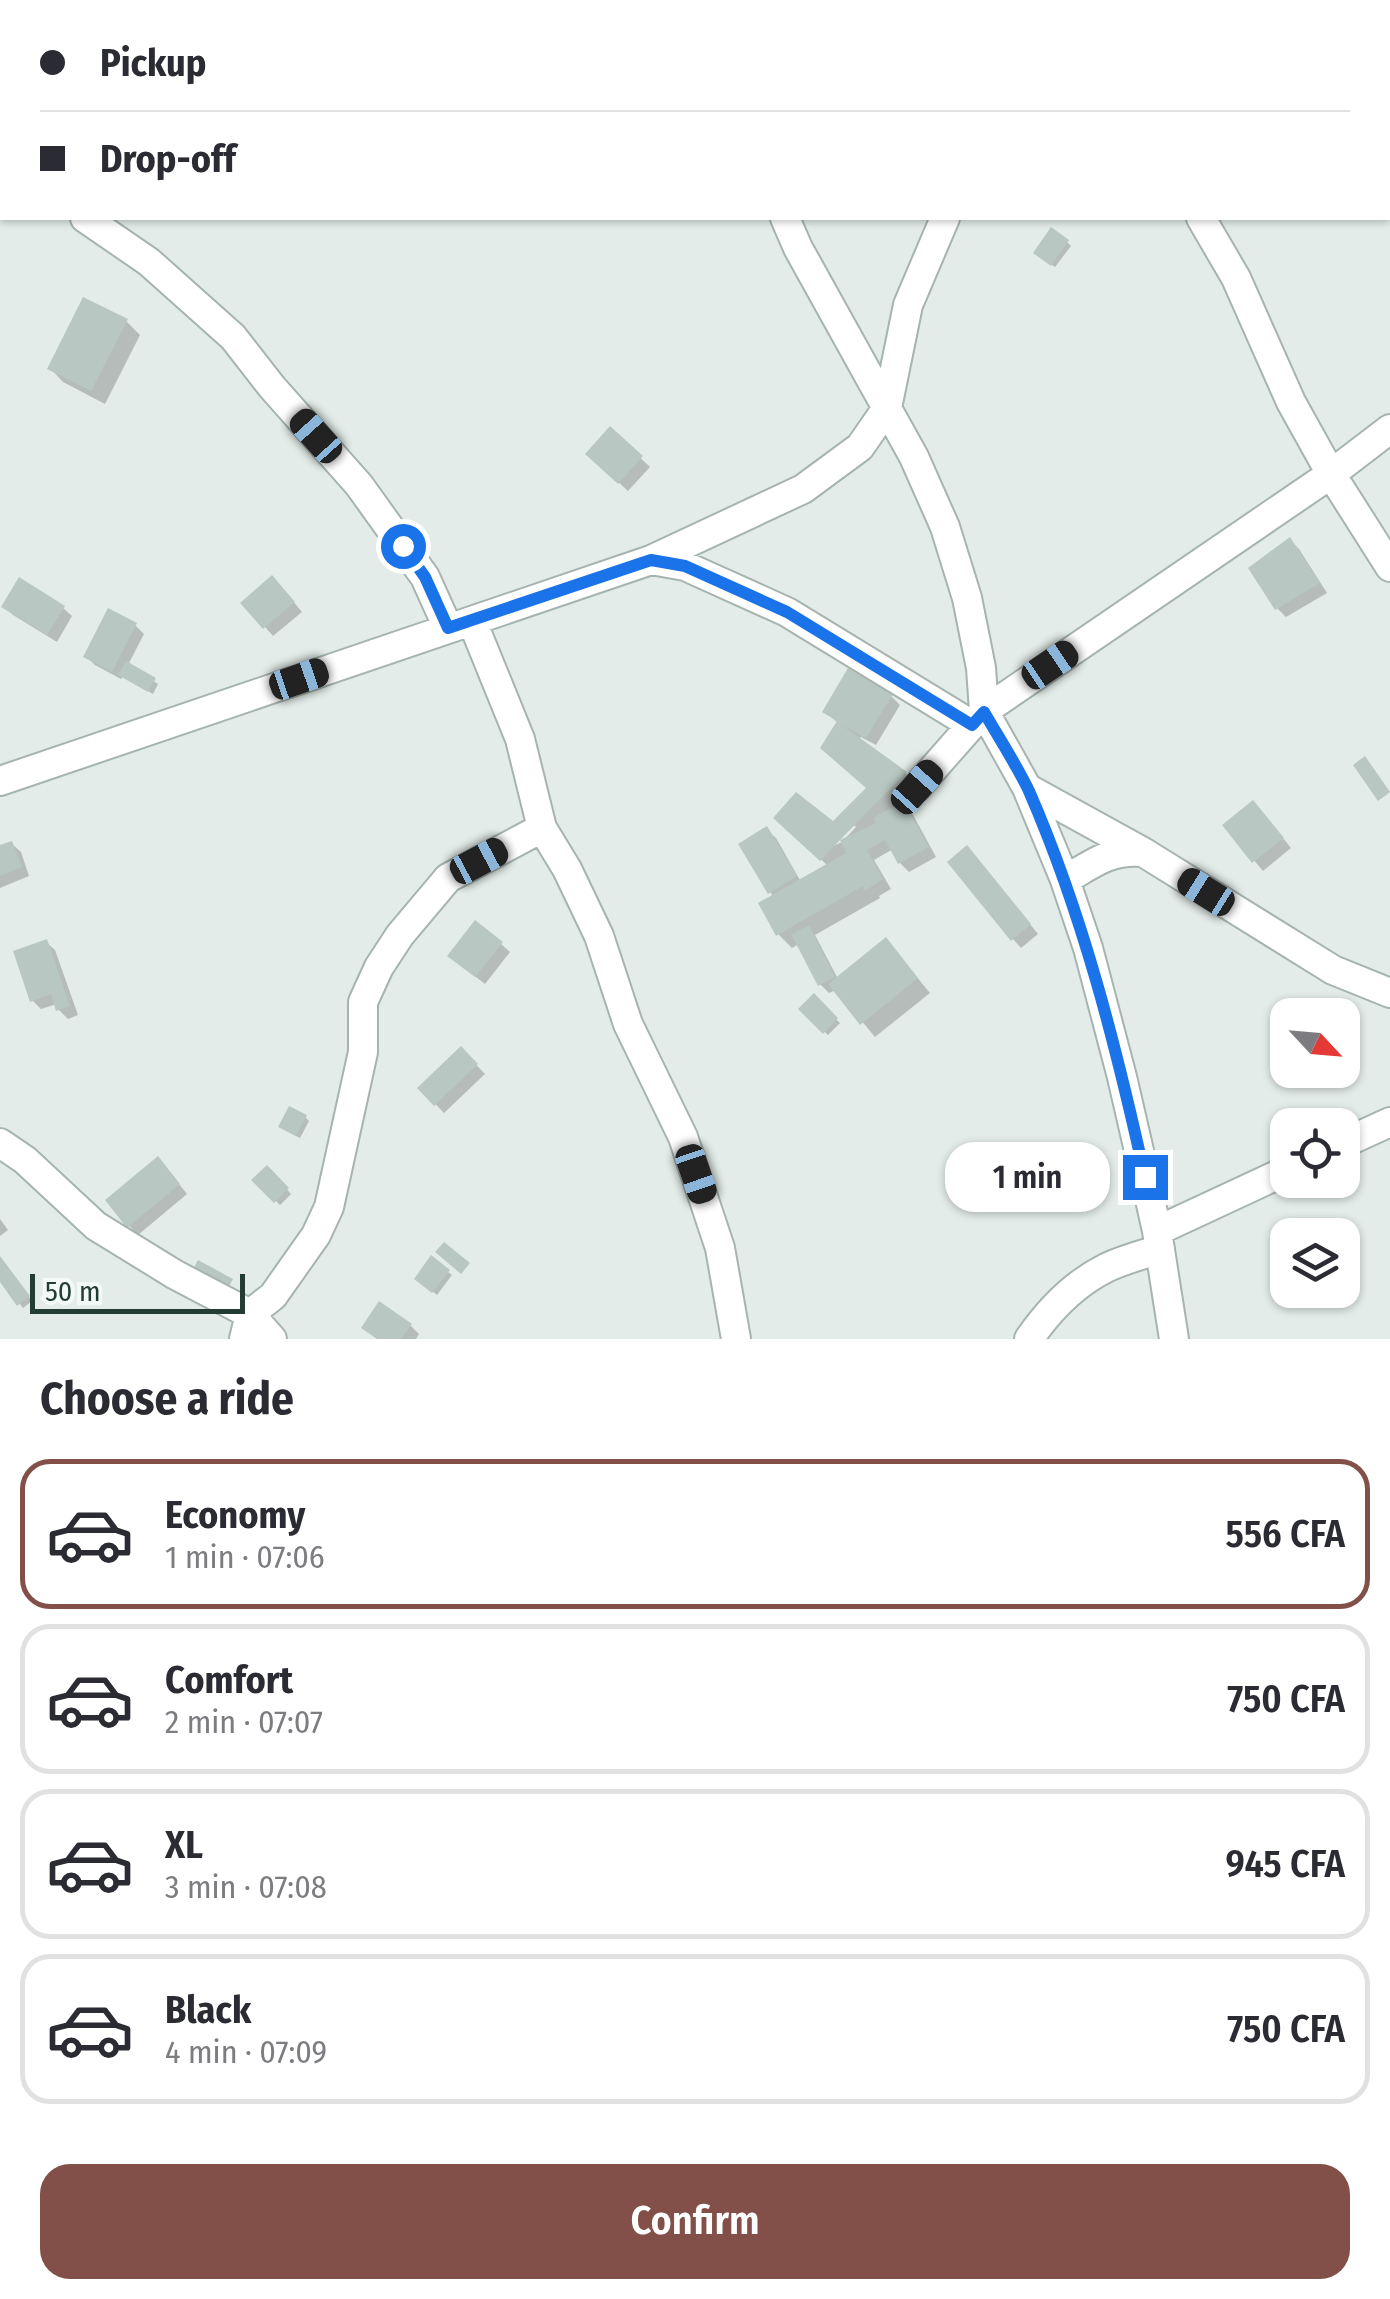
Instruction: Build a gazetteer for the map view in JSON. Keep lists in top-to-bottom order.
{
  "scale_bar": "50 m",
  "north": "bottom right",
  "page": {
    "banner": ["Pickup", "Drop-off"],
    "bubble": "1 min",
    "scale": "50 m",
    "heading": "Choose a ride",
    "list": [
      {
        "name": "Economy",
        "note": "1 min · 07:06",
        "value": "556 CFA"
      },
      {
        "name": "Comfort",
        "note": "2 min · 07:07",
        "value": "750 CFA"
      },
      {
        "name": "XL",
        "note": "3 min · 07:08",
        "value": "945 CFA"
      },
      {
        "name": "Black",
        "note": "4 min · 07:09",
        "value": "750 CFA"
      }
    ],
    "buttons": "Confirm"
  }
}
